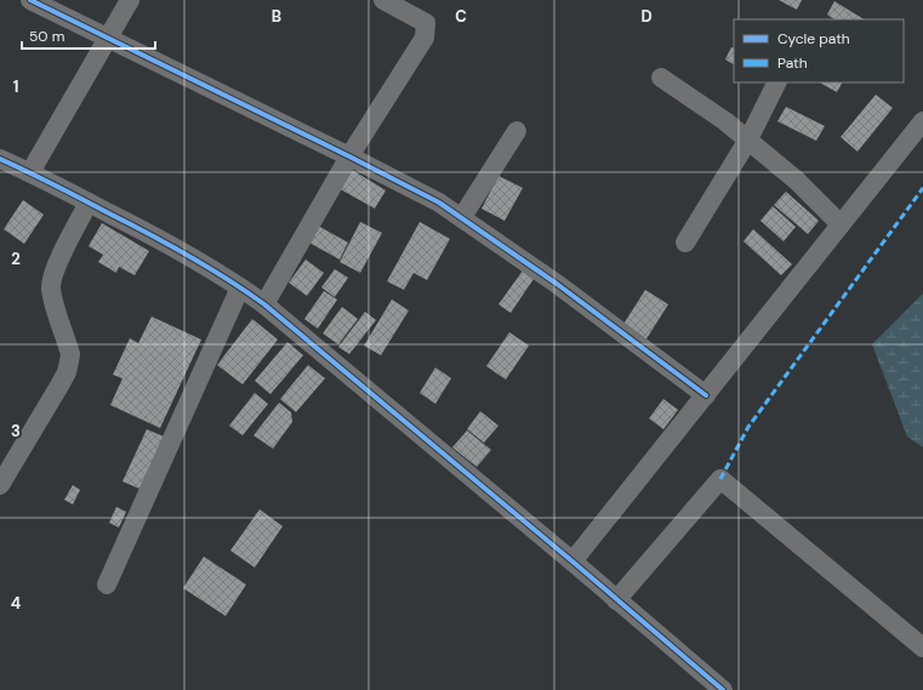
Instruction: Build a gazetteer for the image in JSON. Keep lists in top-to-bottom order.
{
  "legend": ["Cycle path", "Path"],
  "scale_bar": "50 m",
  "grid": {
    "columns": ["B", "C", "D"],
    "rows": [
      "1",
      "2",
      "3",
      "4"
    ]
  }
}
